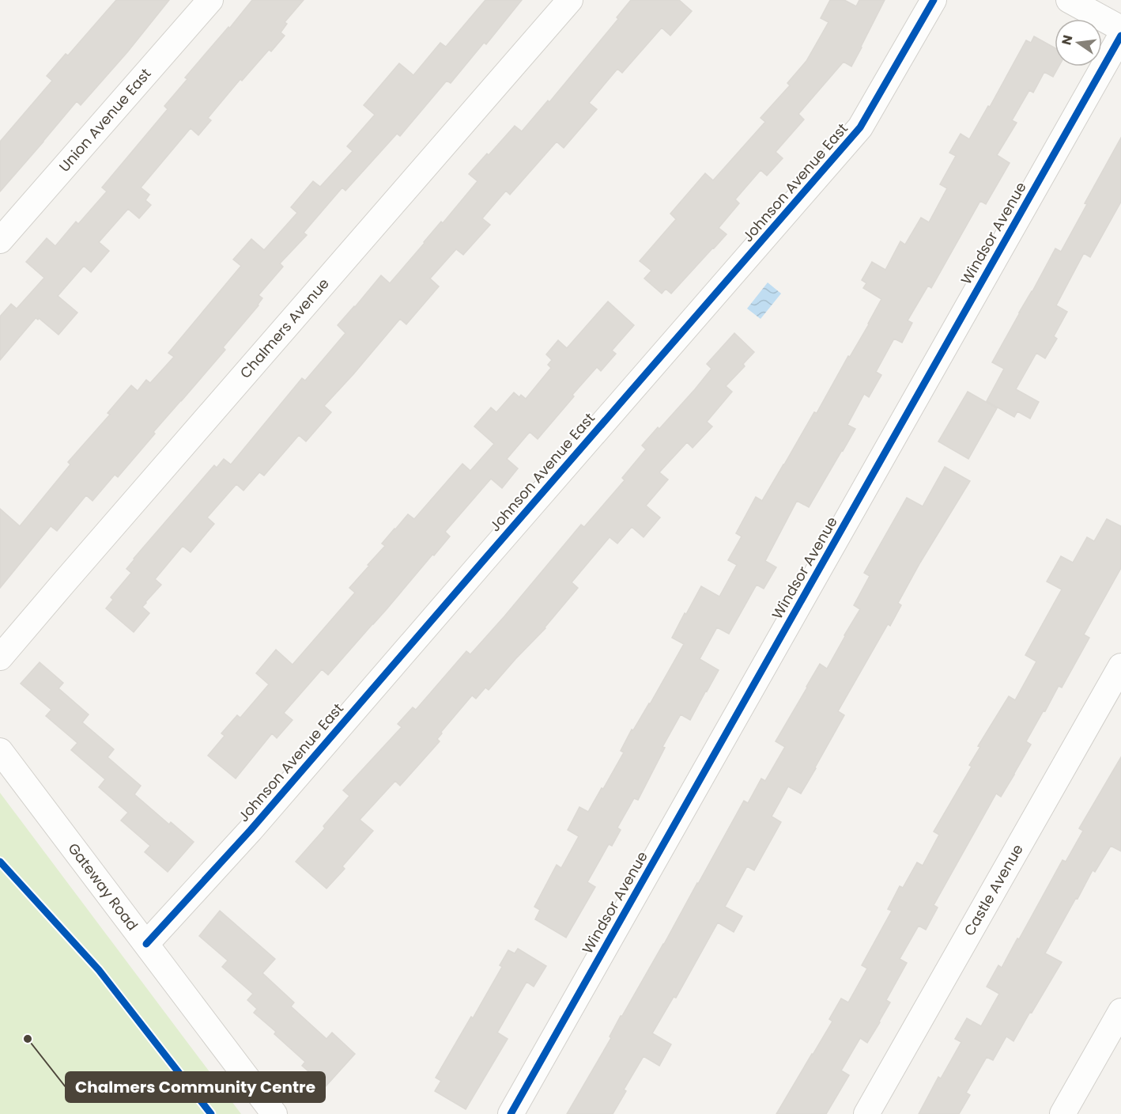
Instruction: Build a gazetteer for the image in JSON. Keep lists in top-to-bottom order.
{
  "streets": {
    "street": [
      "Union Avenue East",
      "Johnson Avenue East",
      "Windsor Avenue",
      "Chalmers Avenue",
      "Gateway Road",
      "Castle Avenue"
    ]
  },
  "crossings": [
    ["Johnson Avenue East", "Gateway Road"]
  ],
  "places": ["Chalmers Community Centre"],
  "north": "left"
}
